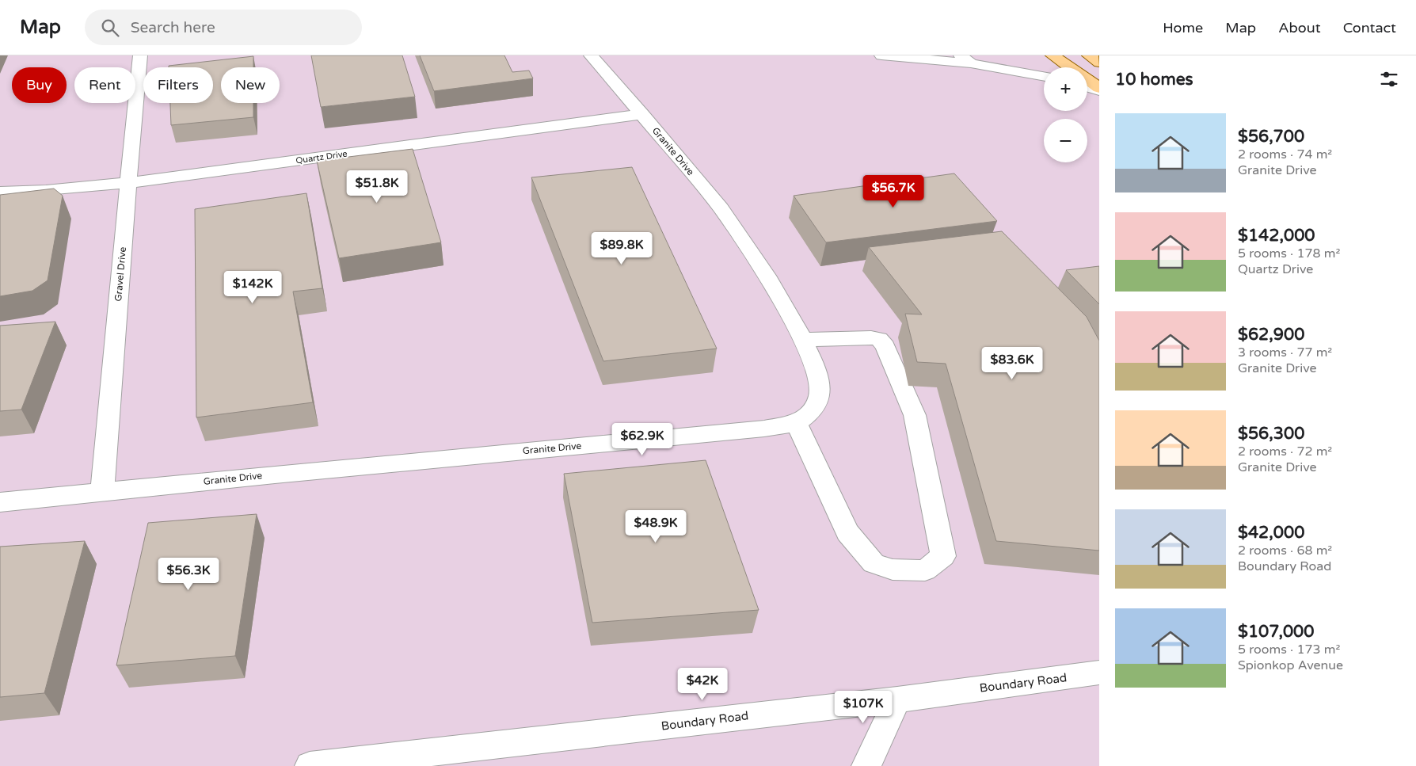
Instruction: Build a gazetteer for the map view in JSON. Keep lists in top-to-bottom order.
{
  "streets": {
    "street": [
      "Granite Drive",
      "Quartz Drive",
      "Gravel Drive",
      "Boundary Road"
    ]
  },
  "crossings": [
    ["Granite Drive", "Quartz Drive"],
    ["Granite Drive", "Gravel Drive"],
    ["Quartz Drive", "Gravel Drive"]
  ],
  "page": {
    "header": "Map",
    "search": "Search here",
    "nav": [
      "Home",
      "Map",
      "About",
      "Contact"
    ],
    "heading": "10 homes",
    "map_buttons": ["+", "−"],
    "chip": [
      "Buy",
      "Rent",
      "Filters",
      "New"
    ],
    "list": [
      {
        "name": "$56,700",
        "note": "2 rooms · 74 m² · Granite Drive"
      },
      {
        "name": "$142,000",
        "note": "5 rooms · 178 m² · Quartz Drive"
      },
      {
        "name": "$62,900",
        "note": "3 rooms · 77 m² · Granite Drive"
      },
      {
        "name": "$56,300",
        "note": "2 rooms · 72 m² · Granite Drive"
      },
      {
        "name": "$42,000",
        "note": "2 rooms · 68 m² · Boundary Road"
      },
      {
        "name": "$107,000",
        "note": "5 rooms · 173 m² · Spionkop Avenue"
      }
    ],
    "price": [
      "$51.8K",
      "$56.7K",
      "$89.8K",
      "$142K",
      "$83.6K",
      "$62.9K",
      "$48.9K",
      "$56.3K",
      "$42K",
      "$107K"
    ]
  }
}
